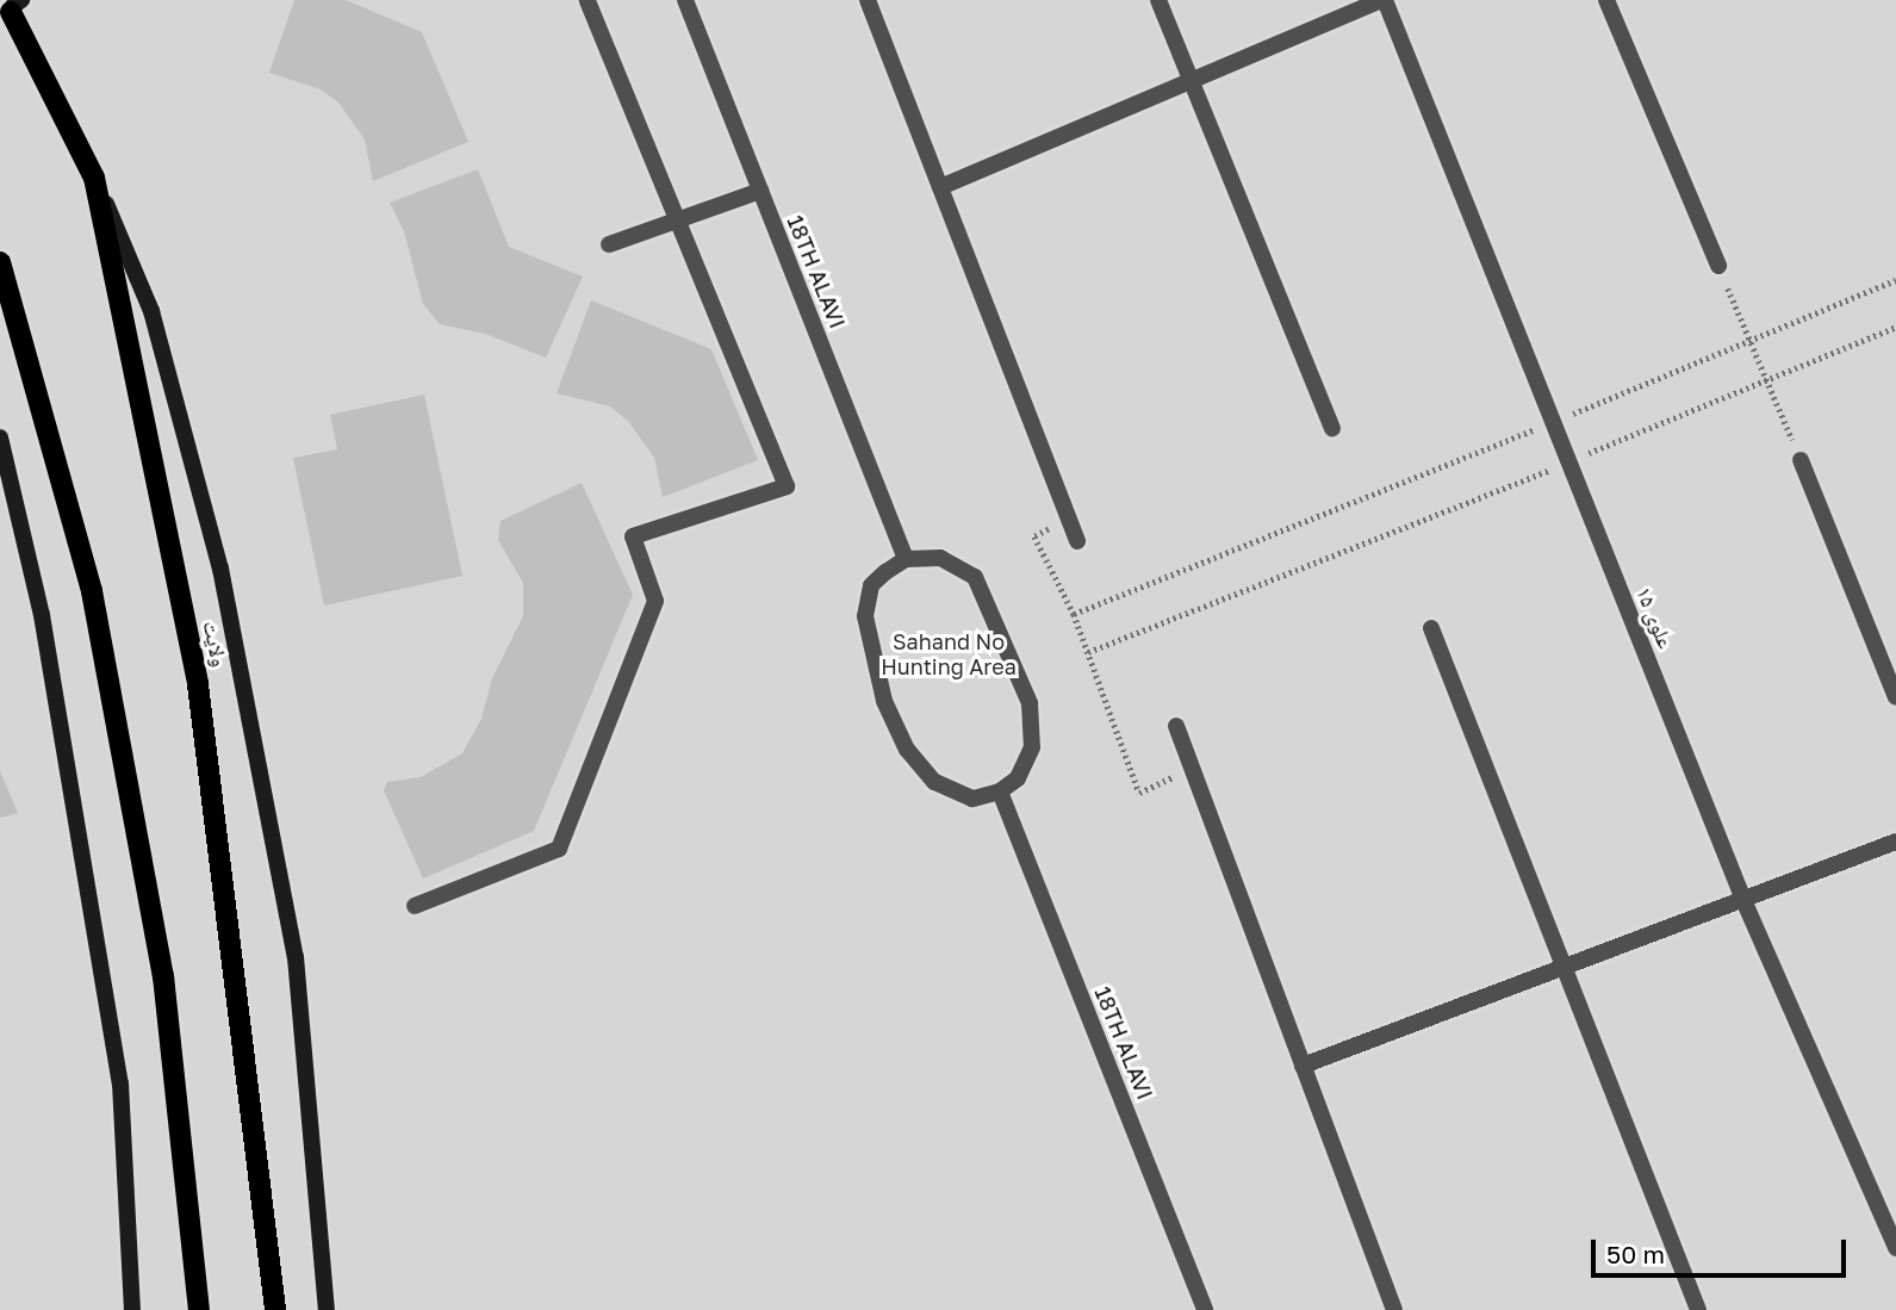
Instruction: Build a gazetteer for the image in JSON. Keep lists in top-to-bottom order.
{
  "streets": {
    "main road": ["ولایت"],
    "street": ["18TH ALAVI", "علوی ۱۵"]
  },
  "parks": ["Sahand No Hunting Area"],
  "scale_bar": "50 m"
}
